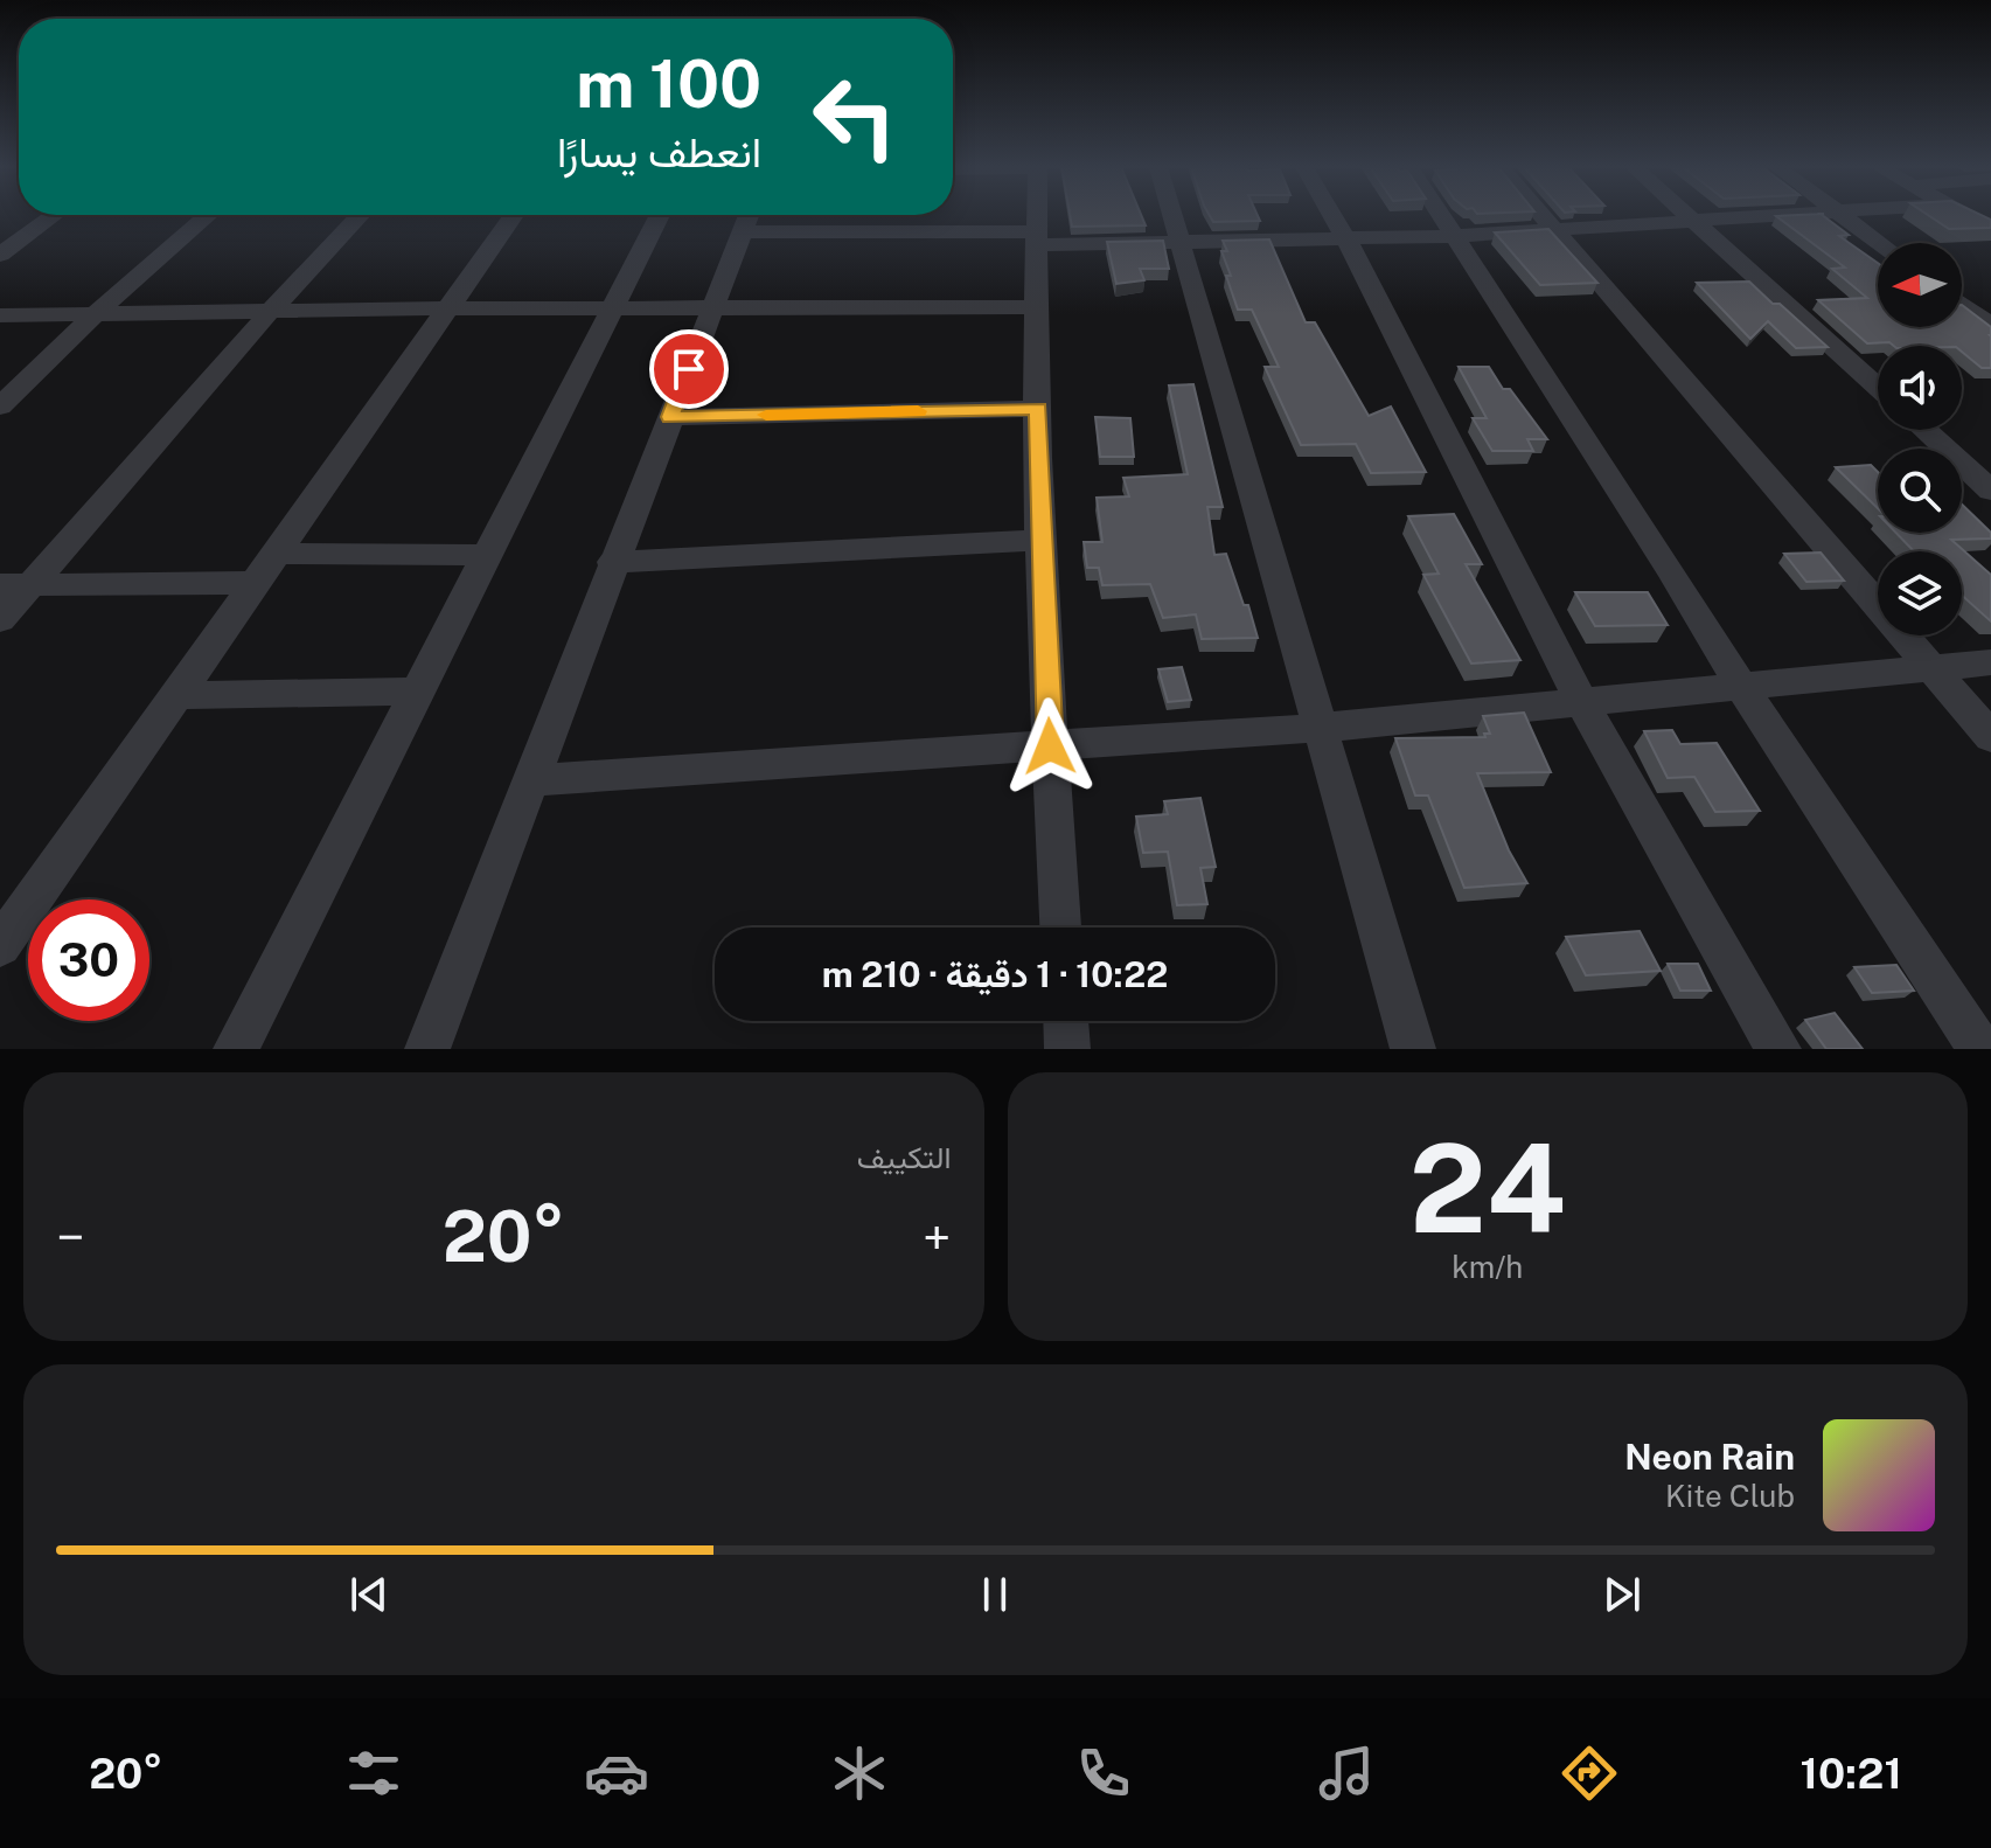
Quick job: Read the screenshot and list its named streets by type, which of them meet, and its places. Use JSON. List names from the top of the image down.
{
  "north": "left",
  "page": {
    "turn": ["100 m", "انعطف يسارًا"],
    "limit": "30",
    "trip": "10:22 · 1 دقيقة · 210 m",
    "tile": [
      ["24", "km/h"],
      "التكييف"
    ],
    "heat": ["−", "20°", "+"],
    "song": ["Neon Rain", "Kite Club"],
    "tabs": ["10:21", "20°"]
  }
}
